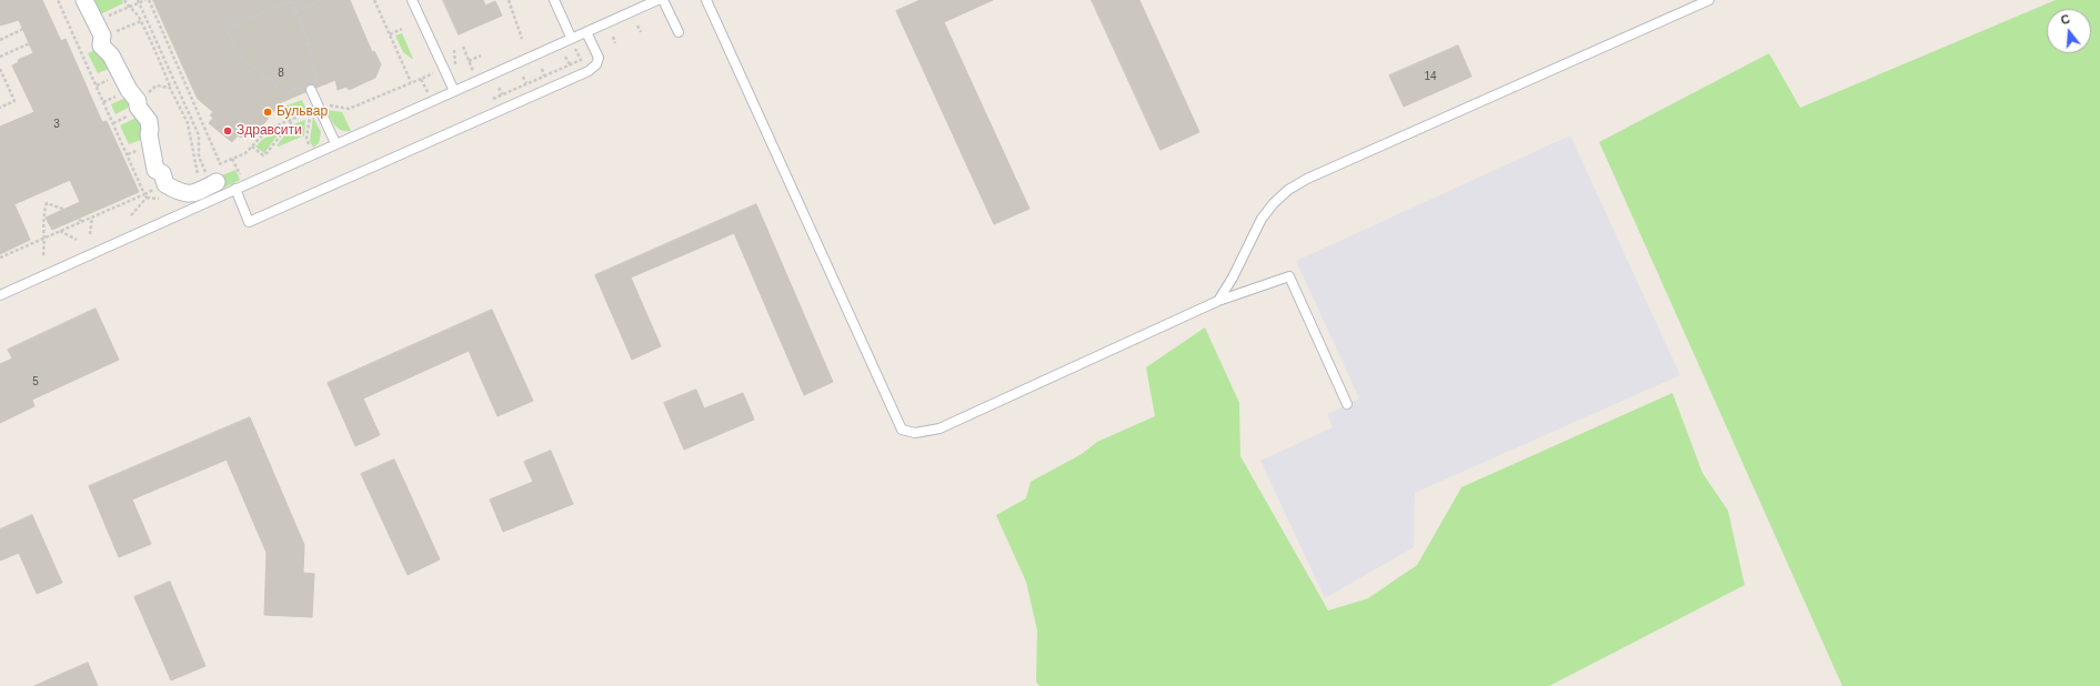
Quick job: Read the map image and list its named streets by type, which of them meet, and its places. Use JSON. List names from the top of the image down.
{
  "places": ["Бульвар", "Здравсити"],
  "house_numbers": [
    "8",
    "14",
    "3",
    "5"
  ],
  "north": "top"
}
